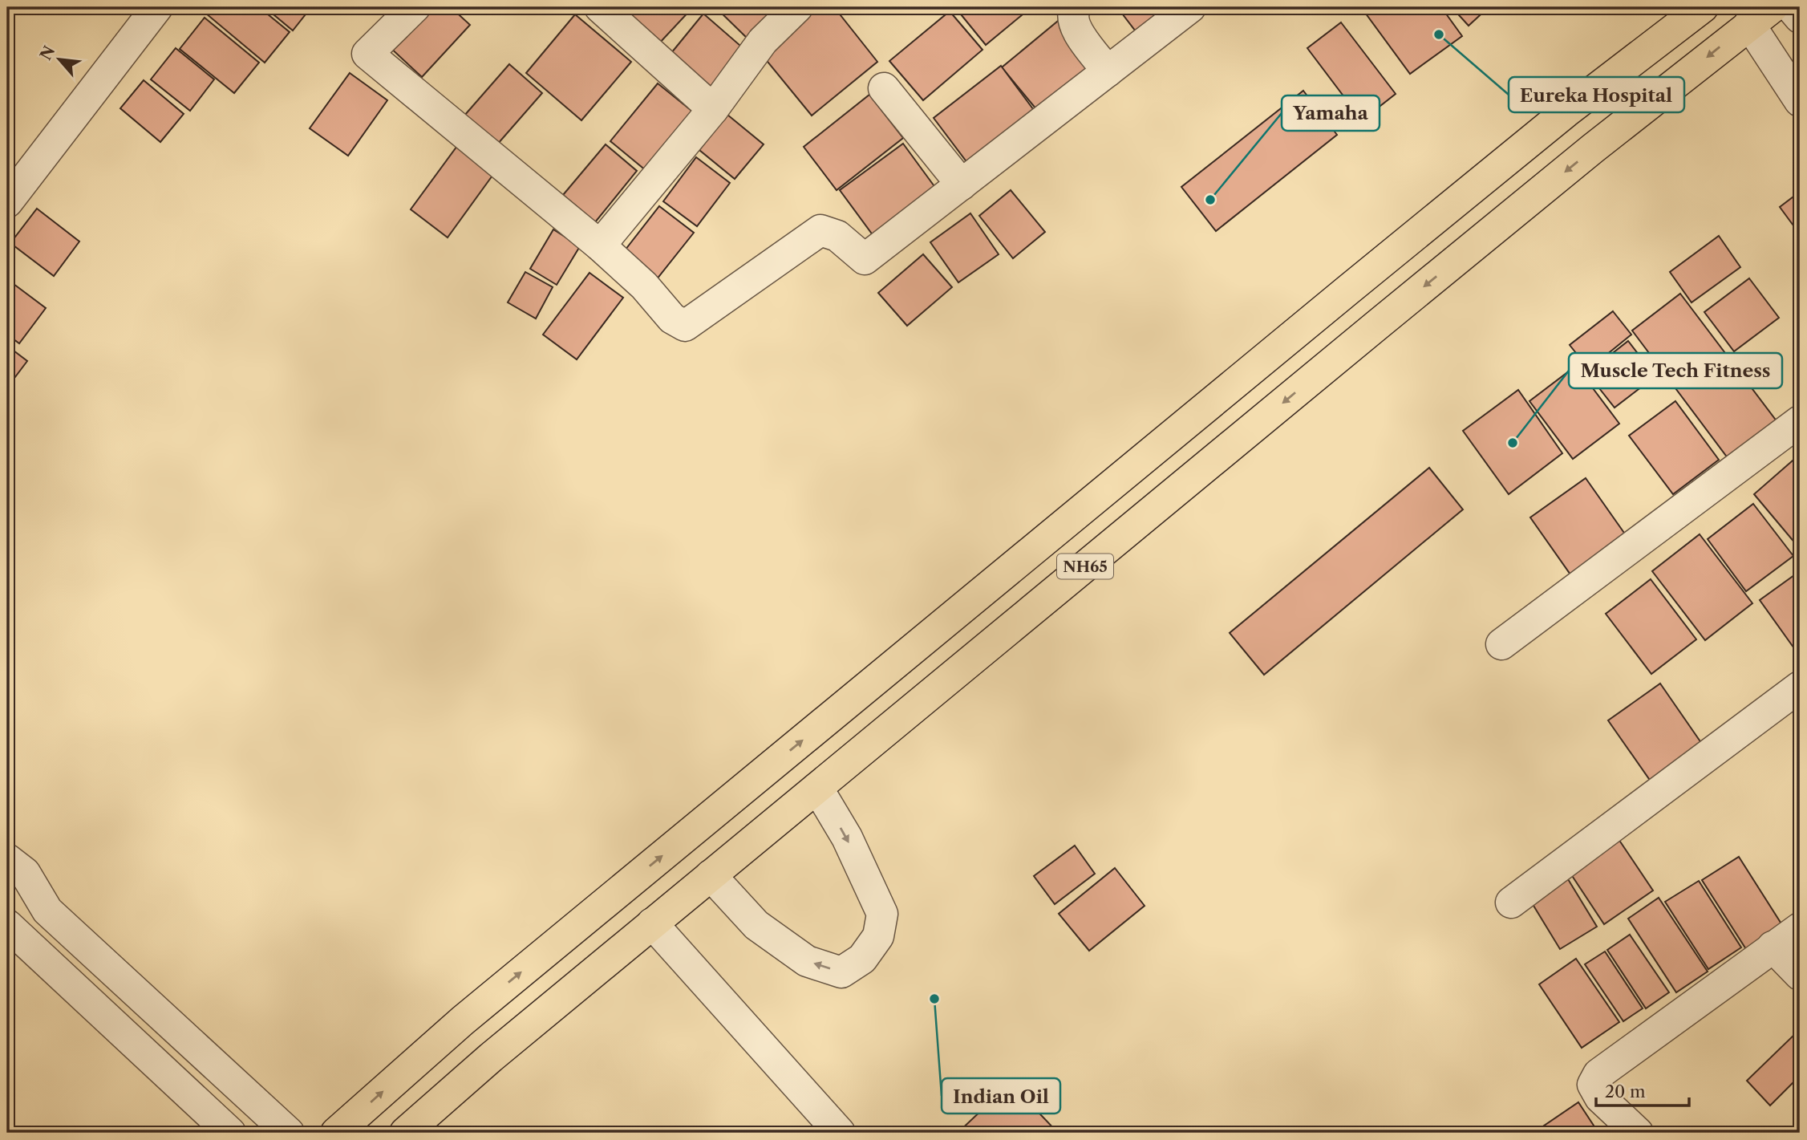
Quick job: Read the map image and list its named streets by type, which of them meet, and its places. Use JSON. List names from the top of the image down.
{
  "streets": {
    "highway": ["NH65"]
  },
  "places": [
    "Eureka Hospital",
    "Yamaha",
    "Muscle Tech Fitness",
    "Indian Oil"
  ],
  "scale_bar": "20 m",
  "north": "top left"
}
